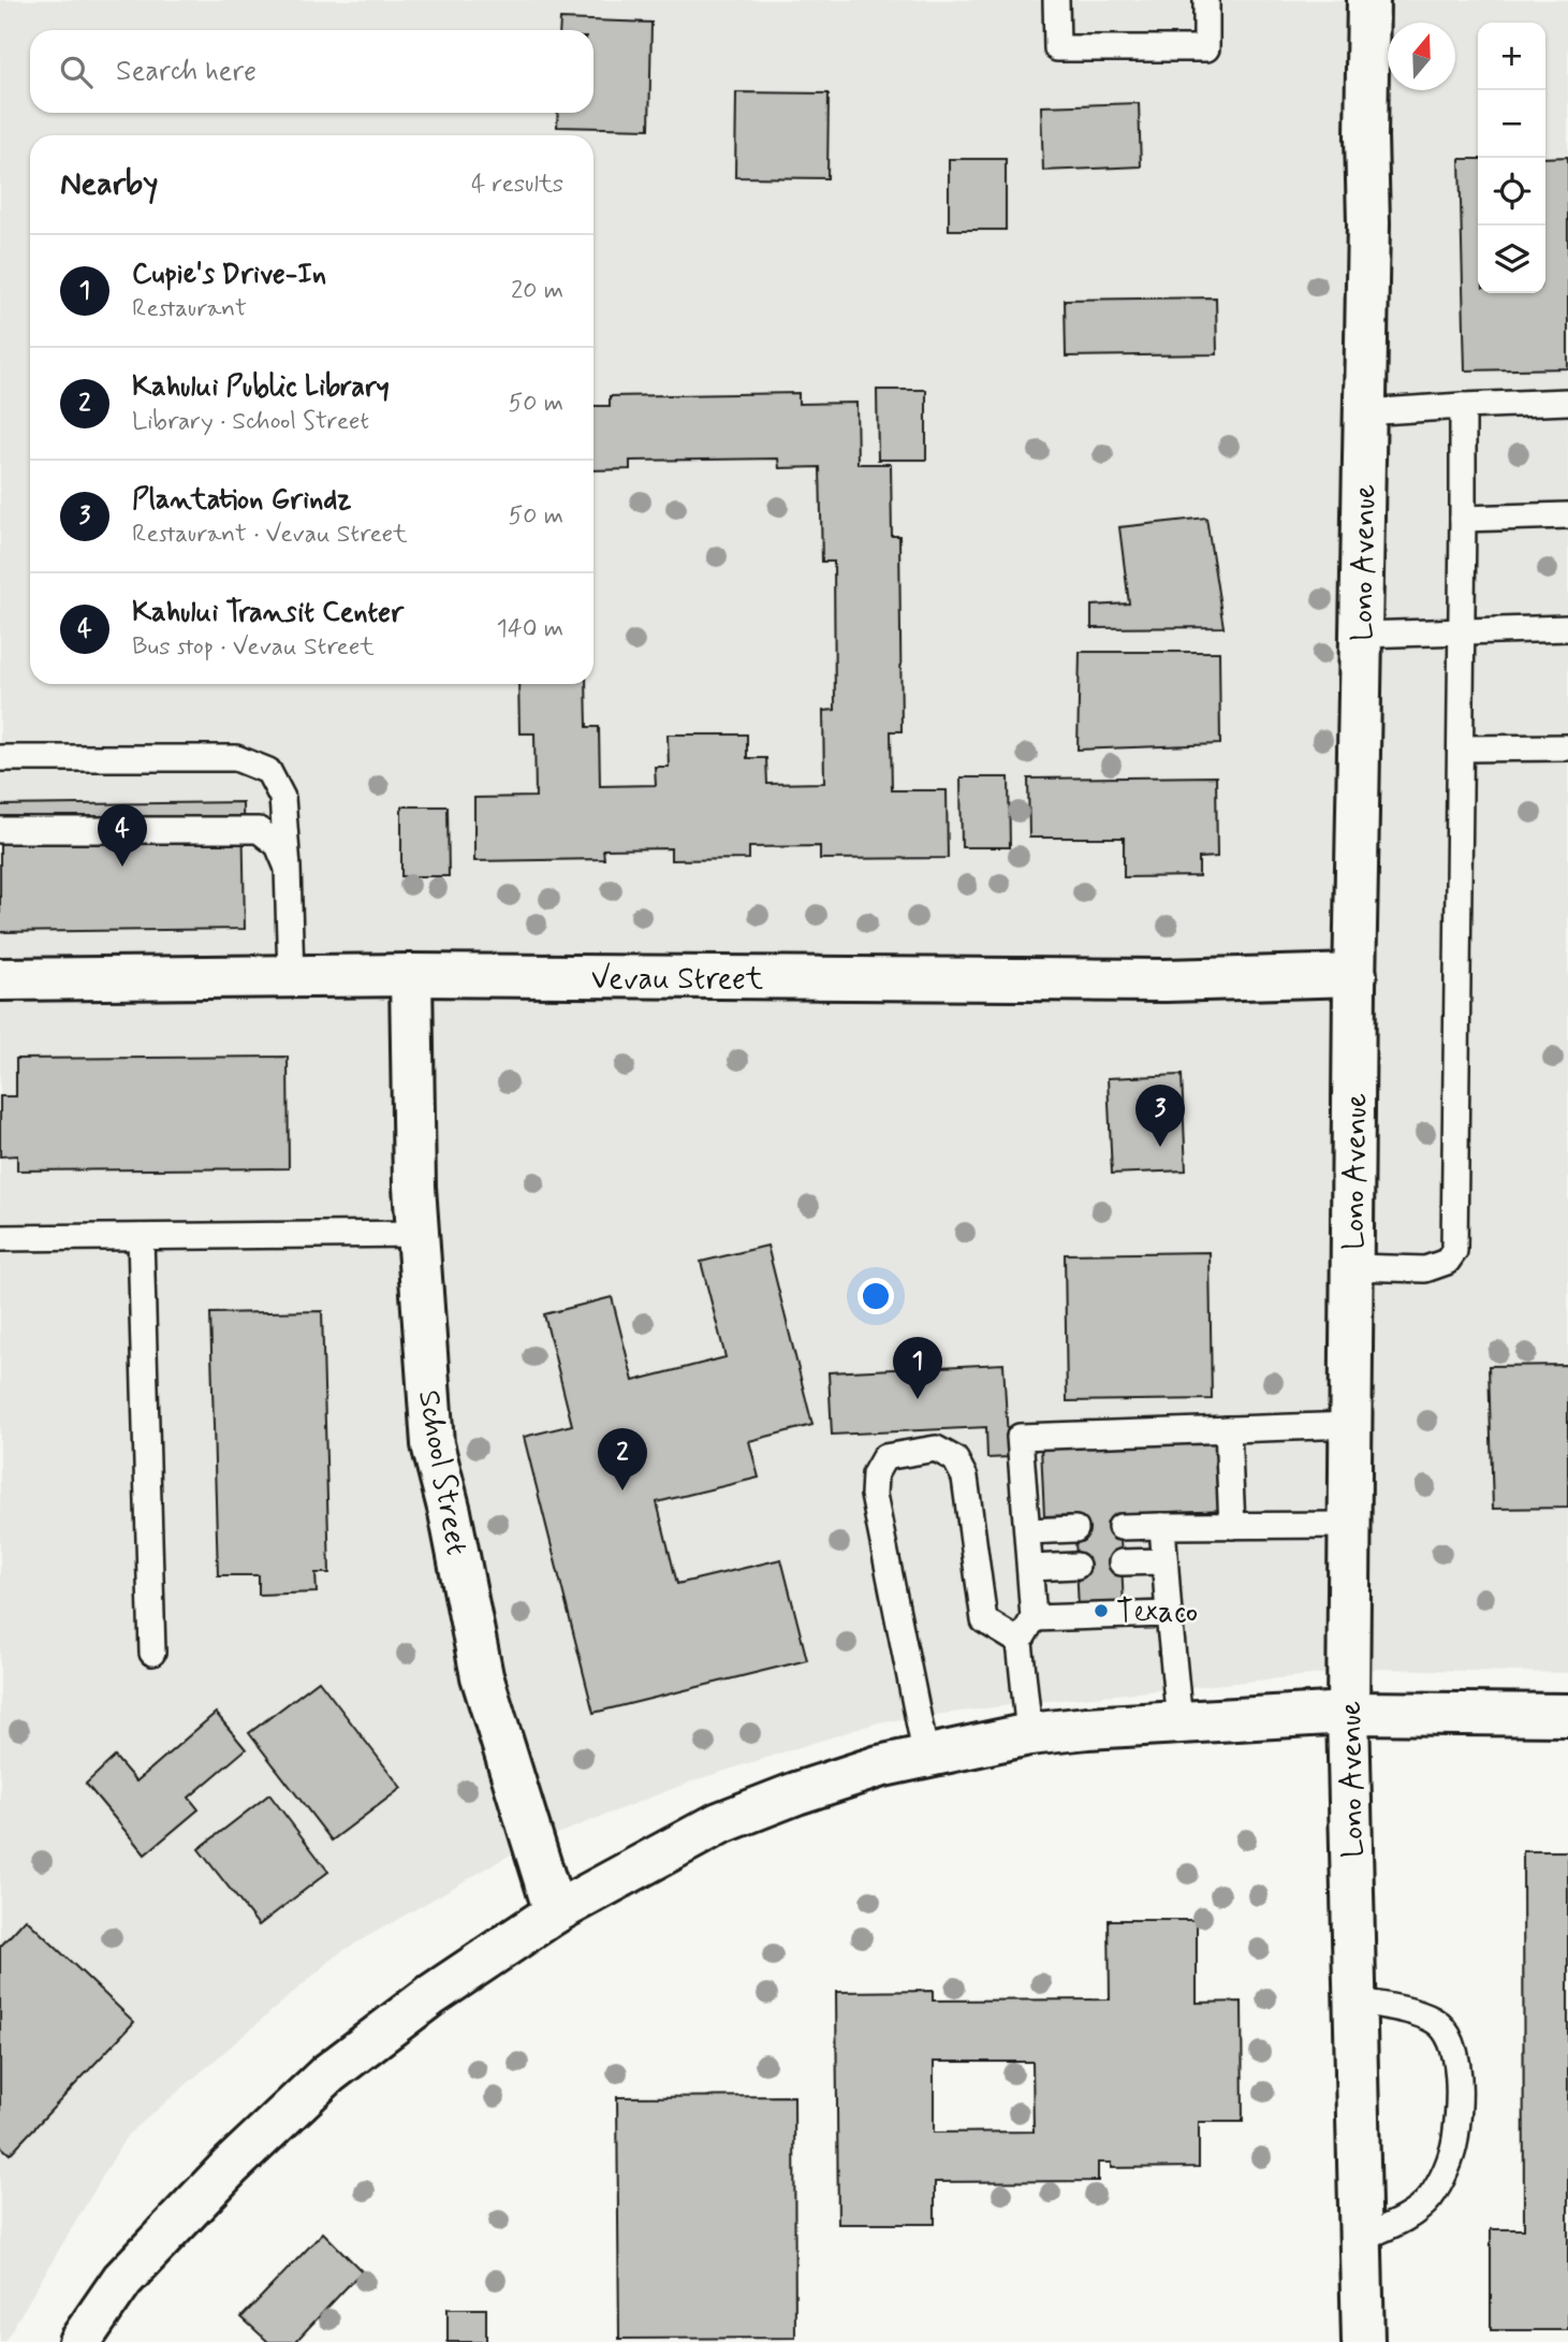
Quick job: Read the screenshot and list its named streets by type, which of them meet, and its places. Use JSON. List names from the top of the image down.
{
  "streets": {
    "street": ["Lono Avenue", "Vevau Street", "School Street"]
  },
  "crossings": [
    ["Lono Avenue", "Vevau Street"],
    ["Vevau Street", "School Street"]
  ],
  "places": ["Texaco"],
  "north": "top",
  "page": {
    "map_buttons": ["+", "−"],
    "search": "Search here",
    "heading": ["Nearby", "4 results"],
    "list": [
      {
        "mark": "1",
        "name": "Cupie's Drive-In",
        "note": "Restaurant",
        "value": "20 m"
      },
      {
        "mark": "2",
        "name": "Kahului Public Library",
        "note": "Library · School Street",
        "value": "50 m"
      },
      {
        "mark": "3",
        "name": "Plantation Grindz",
        "note": "Restaurant · Vevau Street",
        "value": "50 m"
      },
      {
        "mark": "4",
        "name": "Kahului Transit Center",
        "note": "Bus stop · Vevau Street",
        "value": "140 m"
      }
    ],
    "pins": [
      "4",
      "3",
      "1",
      "2"
    ]
  }
}
